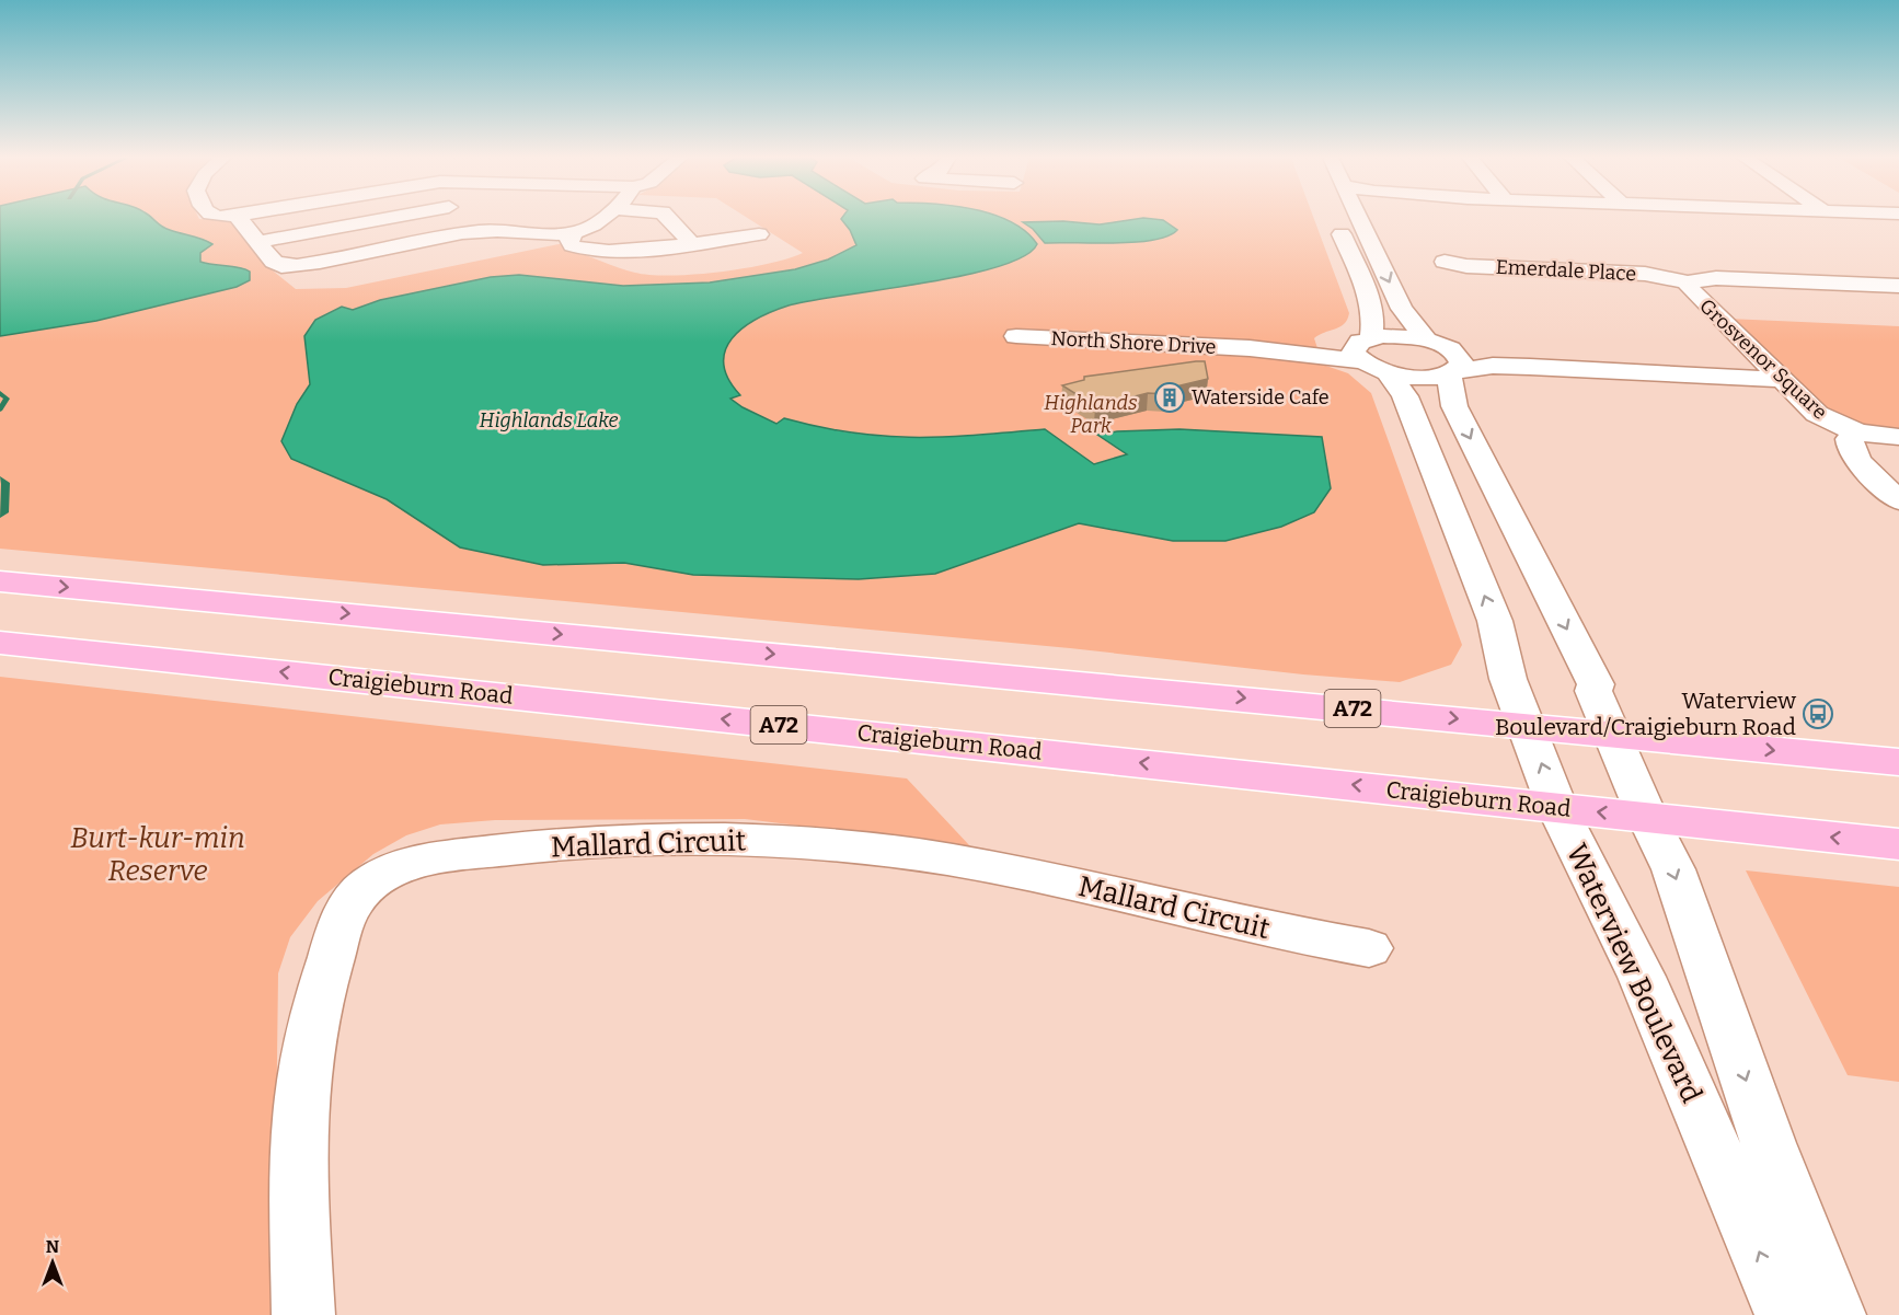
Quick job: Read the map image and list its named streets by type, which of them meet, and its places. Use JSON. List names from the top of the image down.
{
  "streets": {
    "main road": ["Craigieburn Road", "A72"],
    "street": [
      "Emerdale Place",
      "North Shore Drive",
      "Grosvenor Square",
      "Mallard Circuit",
      "Waterview Boulevard"
    ]
  },
  "crossings": [
    ["Emerdale Place", "Grosvenor Square"],
    ["Craigieburn Road", "Waterview Boulevard"],
    ["A72", "Waterview Boulevard"]
  ],
  "water": ["Highlands Lake"],
  "parks": ["Highlands Park", "Burt-kur-min Reserve"],
  "places": {
    "building": ["Waterside Cafe"],
    "bus stop": ["Waterview Boulevard/Craigieburn Road"]
  },
  "north": "top"
}
